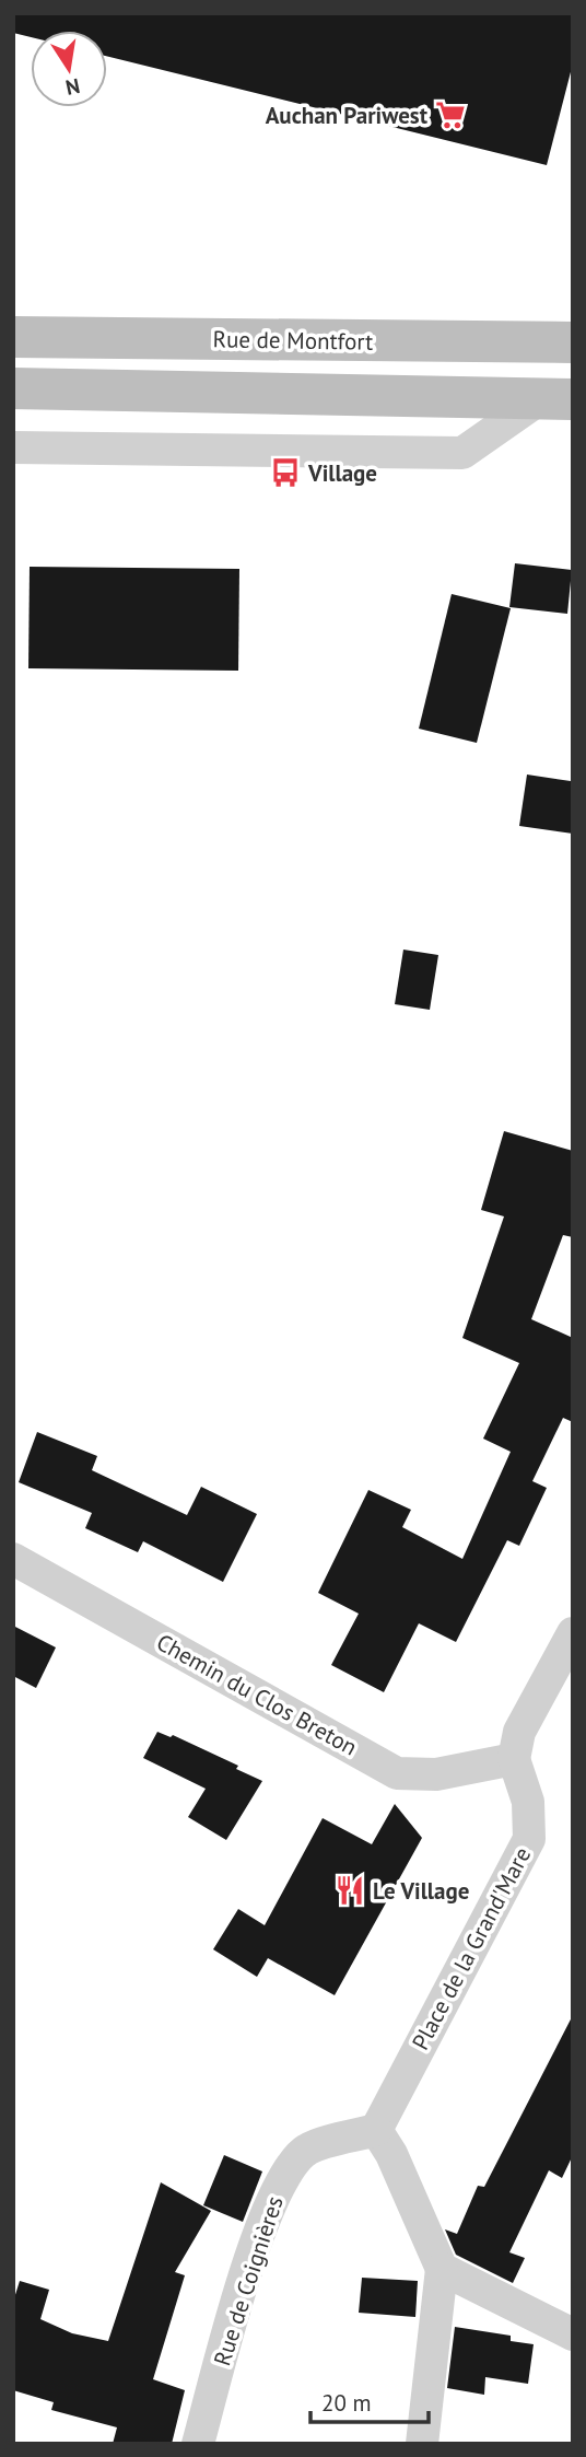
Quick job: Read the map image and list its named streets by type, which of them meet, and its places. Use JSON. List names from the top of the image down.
{
  "streets": {
    "street": [
      "Rue de Montfort",
      "Chemin du Clos Breton",
      "Place de la Grand'Mare",
      "Rue de Coignières"
    ]
  },
  "crossings": [
    ["Chemin du Clos Breton", "Place de la Grand'Mare"],
    ["Place de la Grand'Mare", "Rue de Coignières"]
  ],
  "places": {
    "supermarket": ["Auchan Pariwest"],
    "bus stop": ["Village"],
    "restaurant": ["Le Village"]
  },
  "scale_bar": "20 m",
  "north": "bottom"
}
